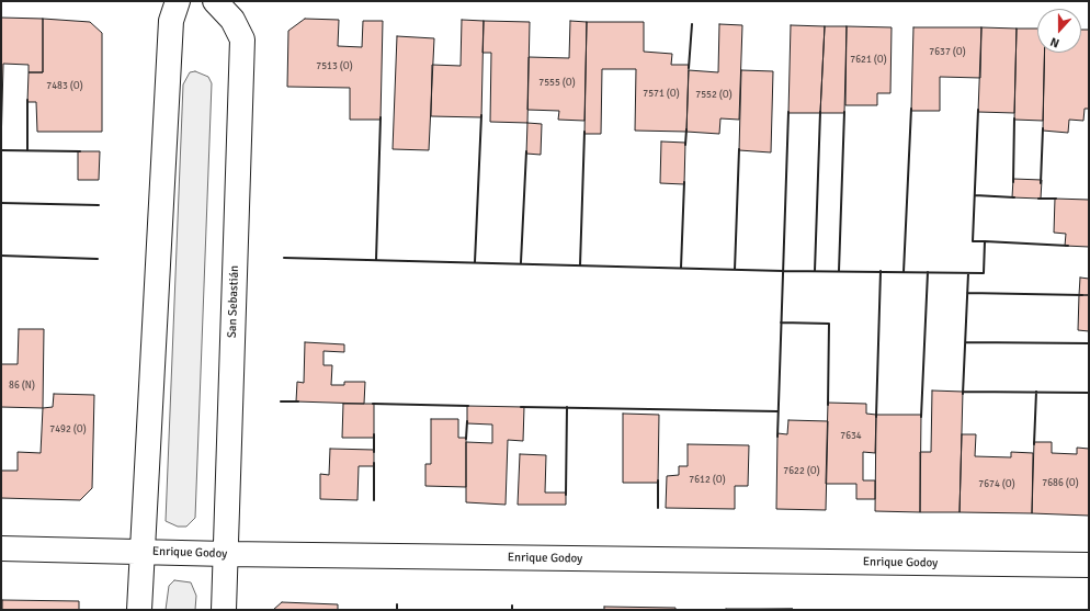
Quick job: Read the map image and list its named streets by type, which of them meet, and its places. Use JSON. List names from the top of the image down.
{
  "streets": {
    "street": ["San Sebastián", "Enrique Godoy"]
  },
  "crossings": [
    ["San Sebastián", "Enrique Godoy"]
  ],
  "house_numbers": [
    "7637 (O)",
    "7621 (O)",
    "7513 (O)",
    "7555 (O)",
    "7483 (O)",
    "7571 (O)",
    "7552 (O)",
    "86 (N)",
    "7492 (O)",
    "7634",
    "7622 (O)",
    "7612 (O)",
    "7686 (O)",
    "7674 (O)"
  ],
  "north": "bottom"
}
